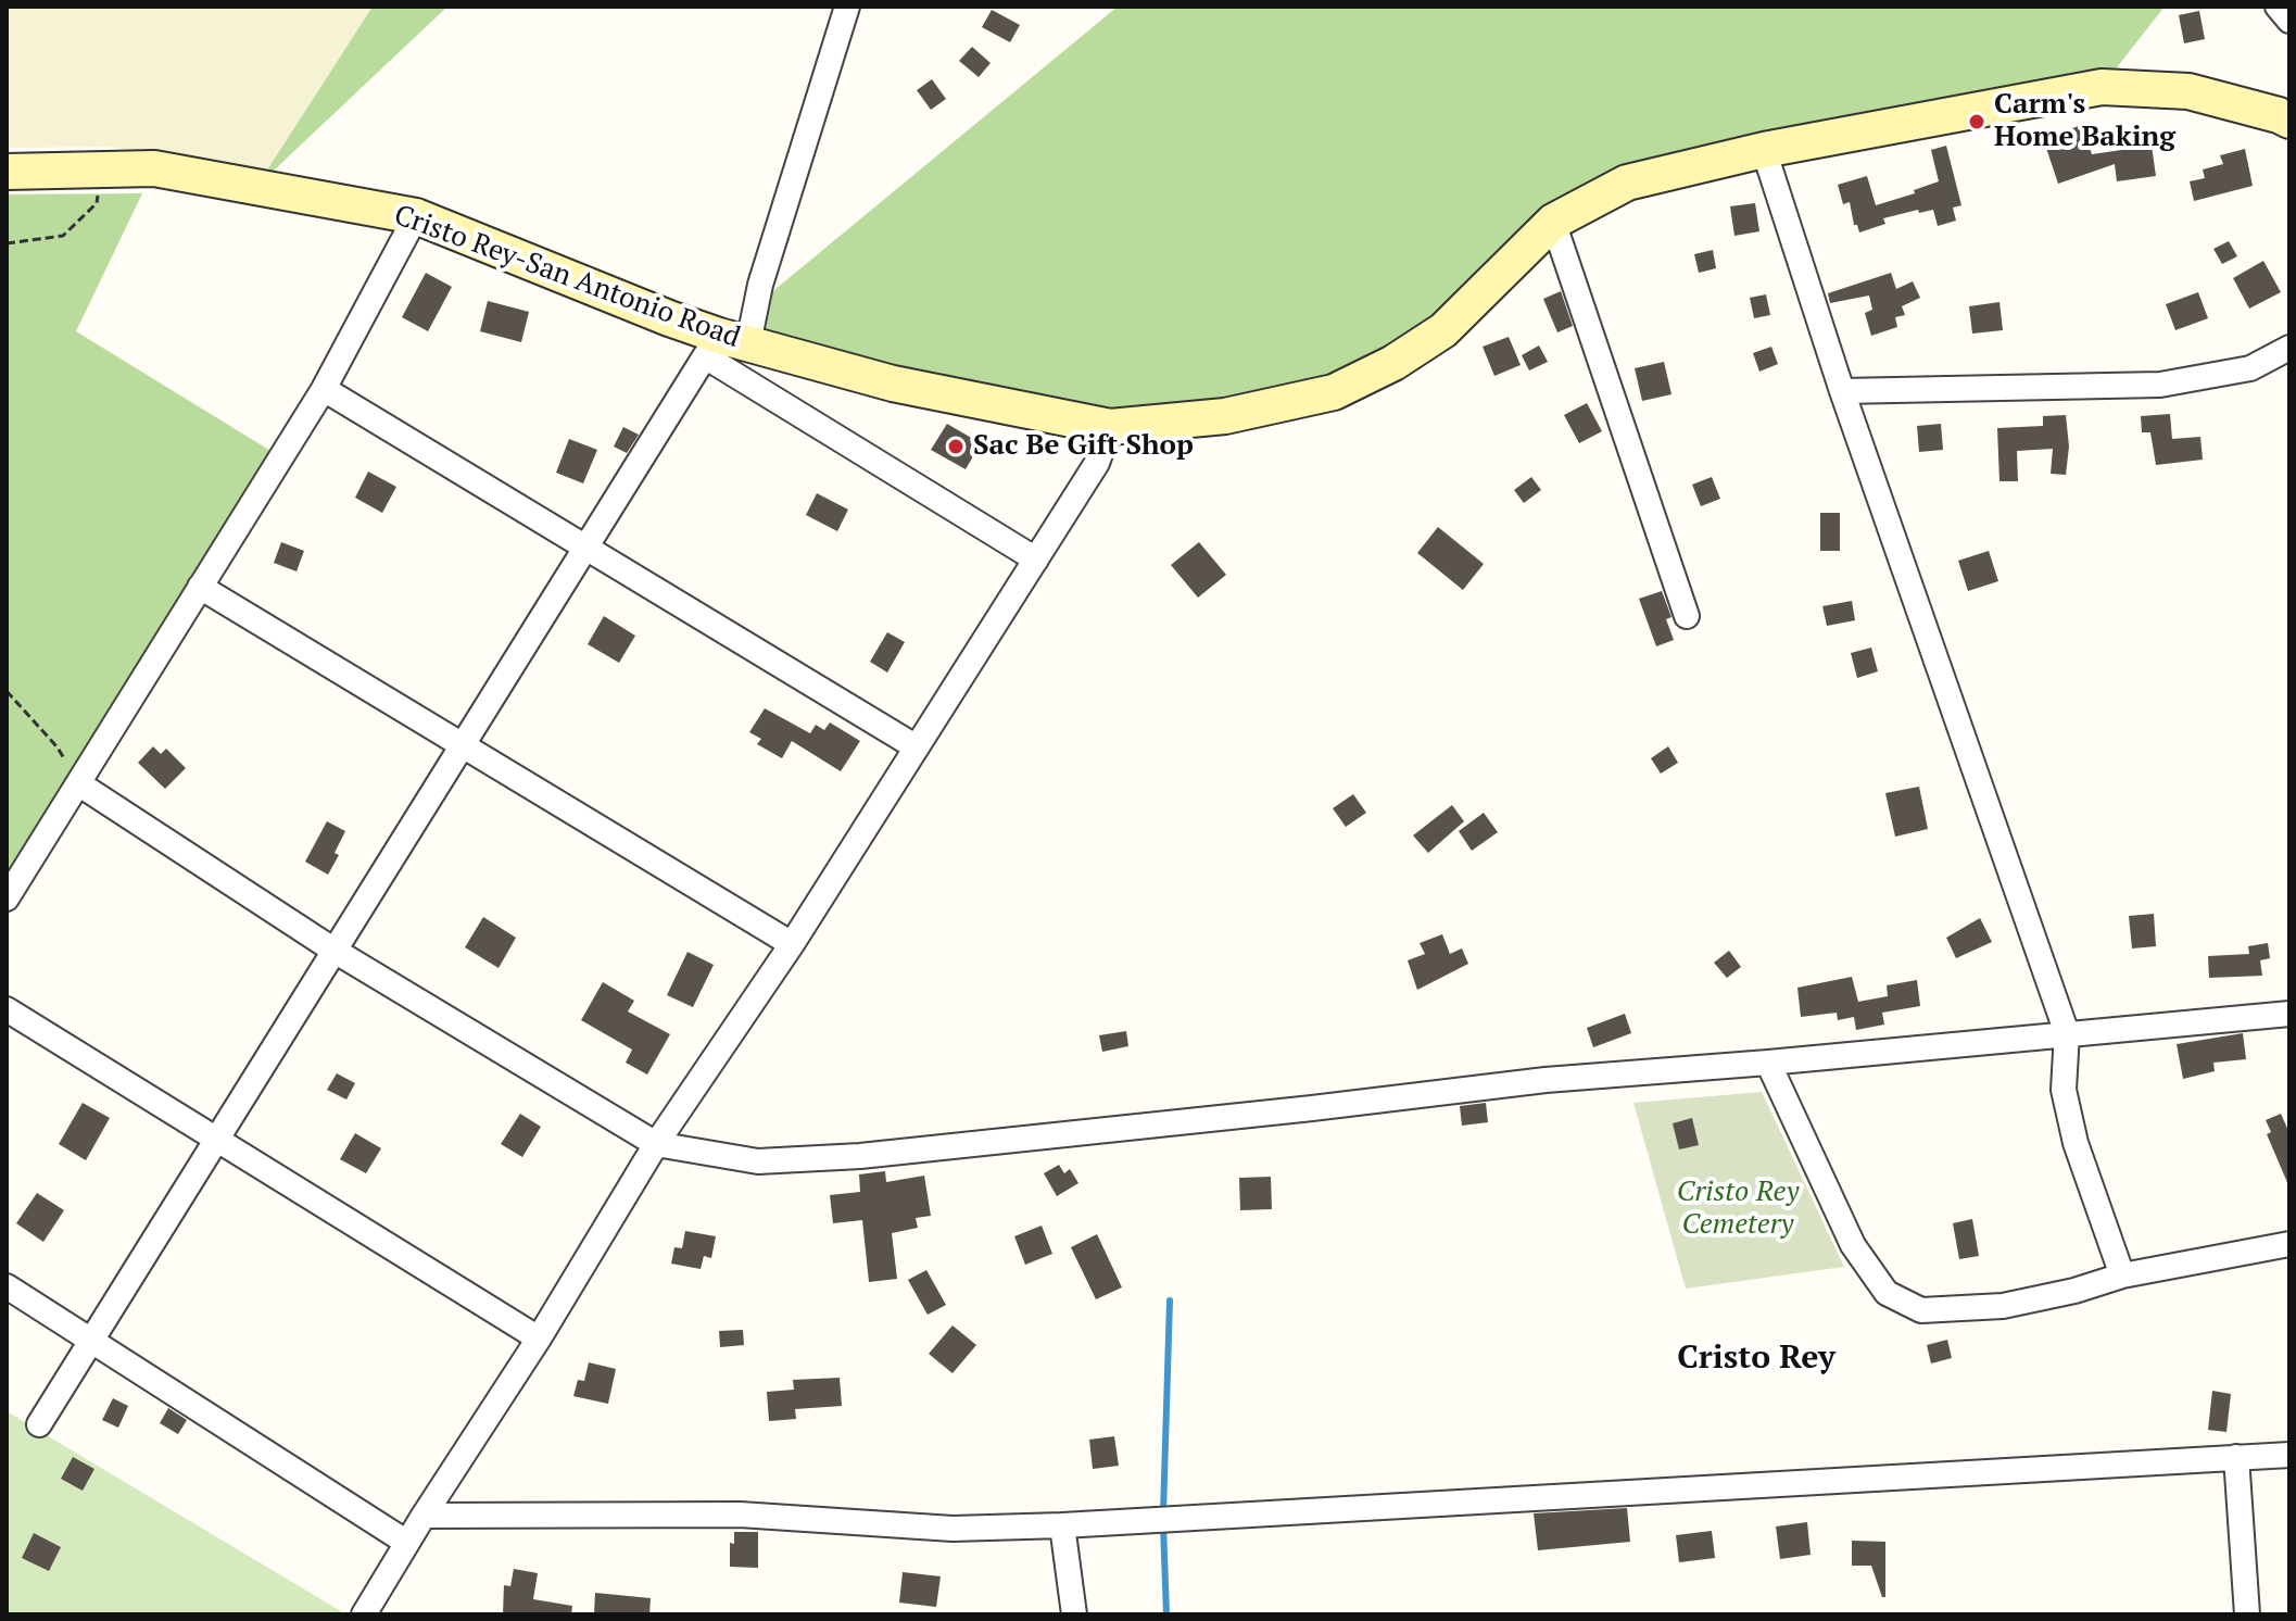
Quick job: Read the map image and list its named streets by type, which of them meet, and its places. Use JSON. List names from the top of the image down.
{
  "streets": {
    "main road": ["Cristo Rey-San Antonio Road"]
  },
  "districts": ["Cristo Rey"],
  "parks": ["Cristo Rey Cemetery"],
  "places": ["Carm's Home Baking", "Sac Be Gift Shop"]
}
